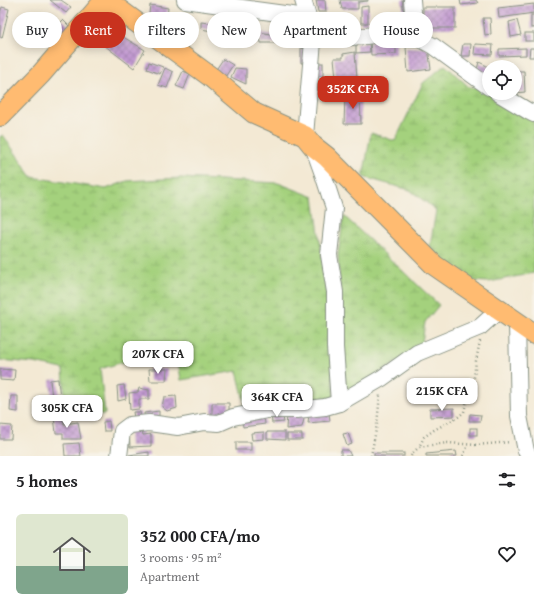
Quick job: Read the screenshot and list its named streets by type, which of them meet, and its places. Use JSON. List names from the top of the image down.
{
  "page": {
    "chip": [
      "Buy",
      "Rent",
      "Filters",
      "New",
      "Apartment",
      "House"
    ],
    "price": [
      "352K CFA",
      "207K CFA",
      "215K CFA",
      "364K CFA",
      "305K CFA"
    ],
    "heading": "5 homes",
    "list": [
      {
        "name": "352 000 CFA/mo",
        "note": "3 rooms · 95 m² · Apartment"
      }
    ]
  }
}
